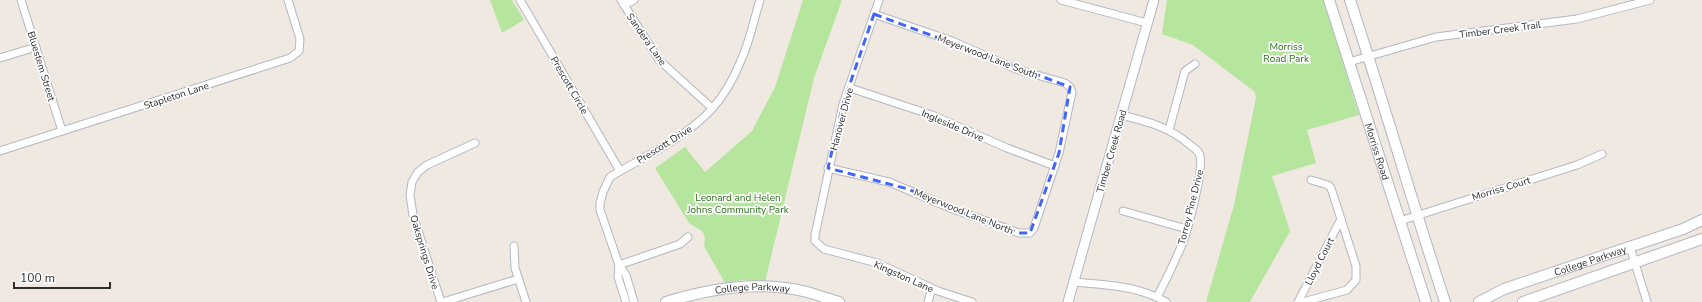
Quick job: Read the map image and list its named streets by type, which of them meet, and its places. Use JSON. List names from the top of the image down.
{
  "streets": {
    "main road": ["Morriss Road", "College Parkway"],
    "street": [
      "Timber Creek Trail",
      "Sandera Lane",
      "Meyerwood Lane South",
      "Bluestem Street",
      "Prescott Circle",
      "Stapleton Lane",
      "Hanover Drive",
      "Ingleside Drive",
      "Prescott Drive",
      "Timber Creek Road",
      "Morriss Court",
      "Torrey Pine Drive",
      "Meyerwood Lane North",
      "Oaksprings Drive",
      "Lloyd Court",
      "Kingston Lane"
    ]
  },
  "crossings": [
    ["Timber Creek Trail", "Morriss Road"],
    ["Sandera Lane", "Prescott Drive"],
    ["Meyerwood Lane South", "Hanover Drive"],
    ["Meyerwood Lane South", "Ingleside Drive"],
    ["Meyerwood Lane South", "Meyerwood Lane North"],
    ["Bluestem Street", "Stapleton Lane"],
    ["Prescott Circle", "Prescott Drive"],
    ["Hanover Drive", "Ingleside Drive"],
    ["Hanover Drive", "Meyerwood Lane North"],
    ["Hanover Drive", "Kingston Lane"],
    ["Ingleside Drive", "Meyerwood Lane North"],
    ["Timber Creek Road", "Torrey Pine Drive"],
    ["Morriss Road", "Morriss Court"]
  ],
  "parks": ["Morriss Road Park", "Leonard and Helen Johns Community Park"],
  "scale_bar": "100 m"
}
